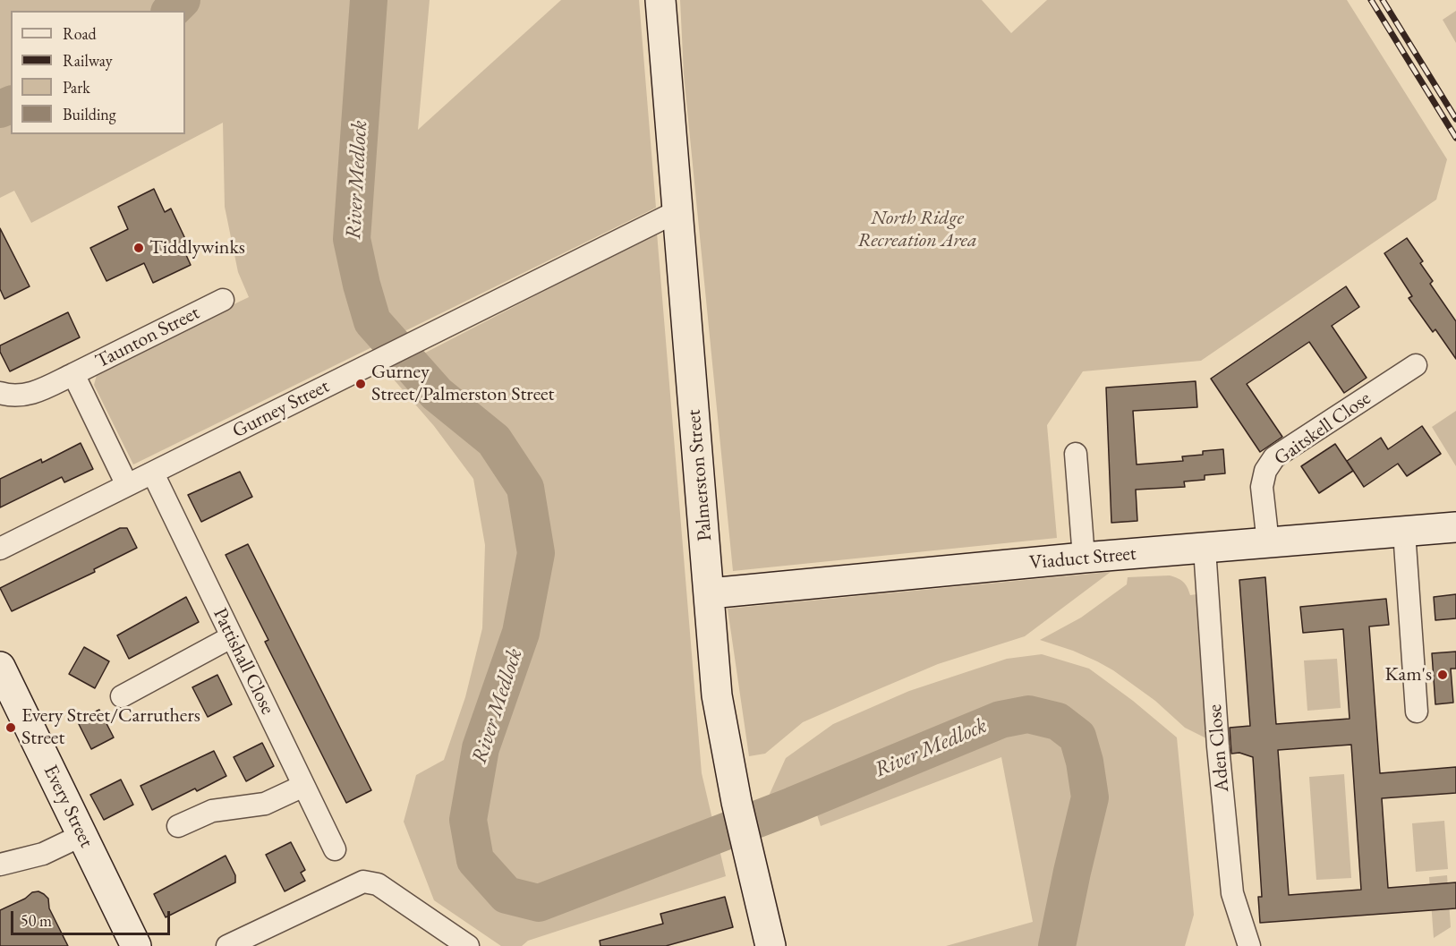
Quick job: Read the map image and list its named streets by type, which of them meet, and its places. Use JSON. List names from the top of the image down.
{
  "streets": {
    "street": [
      "Taunton Street",
      "Gurney Street",
      "Gaitskell Close",
      "Palmerston Street",
      "Viaduct Street",
      "Pattishall Close",
      "Aden Close",
      "Every Street"
    ]
  },
  "crossings": [
    ["Gurney Street", "Palmerston Street"],
    ["Gurney Street", "Pattishall Close"],
    ["Gaitskell Close", "Viaduct Street"],
    ["Palmerston Street", "Viaduct Street"],
    ["Viaduct Street", "Aden Close"]
  ],
  "water": ["River Medlock"],
  "parks": ["North Ridge Recreation Area"],
  "places": [
    "Tiddlywinks",
    "Gurney Street/Palmerston Street",
    "Kam's",
    "Every Street/Carruthers Street"
  ],
  "legend": [
    "Road",
    "Railway",
    "Park",
    "Building"
  ],
  "scale_bar": "50 m"
}
